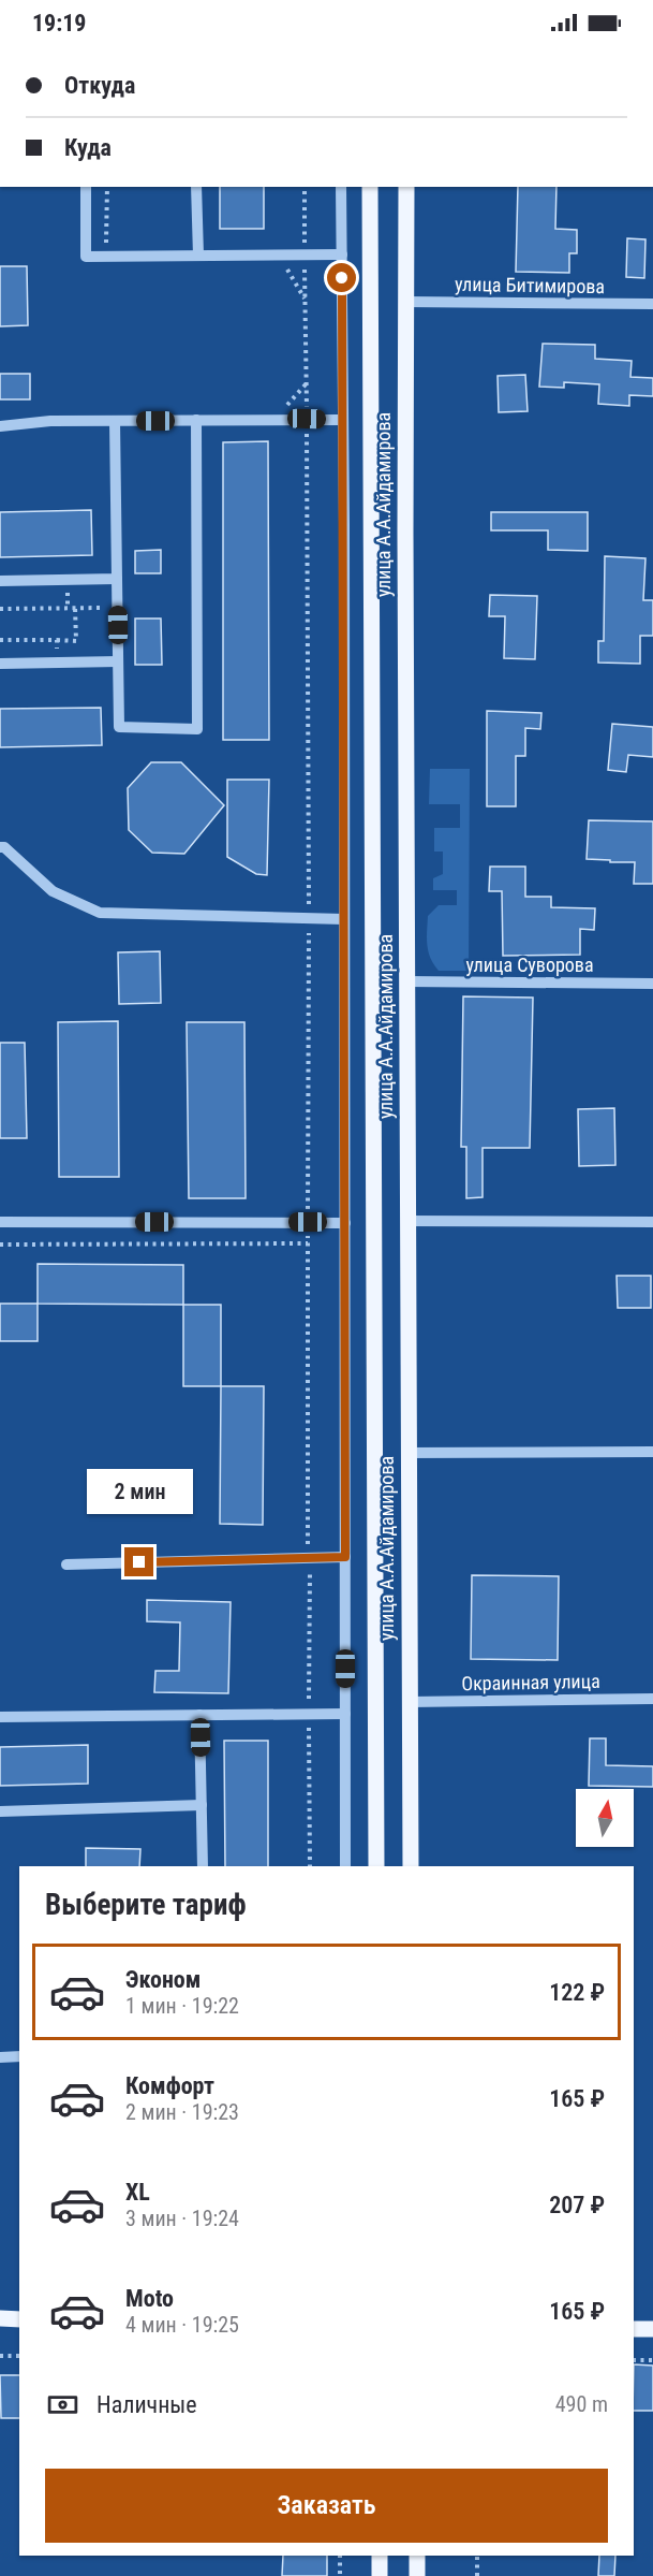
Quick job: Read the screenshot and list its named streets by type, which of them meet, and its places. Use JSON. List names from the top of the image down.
{
  "streets": {
    "main road": ["улица А.А.Айдамирова"],
    "street": ["улица Битимирова", "улица Суворова", "Окраинная улица"]
  },
  "crossings": [
    ["улица Битимирова", "улица А.А.Айдамирова"],
    ["улица А.А.Айдамирова", "улица Суворова"],
    ["улица А.А.Айдамирова", "Окраинная улица"]
  ],
  "north": "top",
  "page": {
    "status": "19:19",
    "banner": ["Откуда", "Куда"],
    "bubble": "2 мин",
    "heading": "Выберите тариф",
    "list": [
      {
        "name": "Эконом",
        "note": "1 мин · 19:22",
        "value": "122 ₽"
      },
      {
        "name": "Комфорт",
        "note": "2 мин · 19:23",
        "value": "165 ₽"
      },
      {
        "name": "XL",
        "note": "3 мин · 19:24",
        "value": "207 ₽"
      },
      {
        "name": "Moto",
        "note": "4 мин · 19:25",
        "value": "165 ₽"
      }
    ],
    "pay": ["Наличные", "490 m"],
    "buttons": "Заказать"
  }
}
